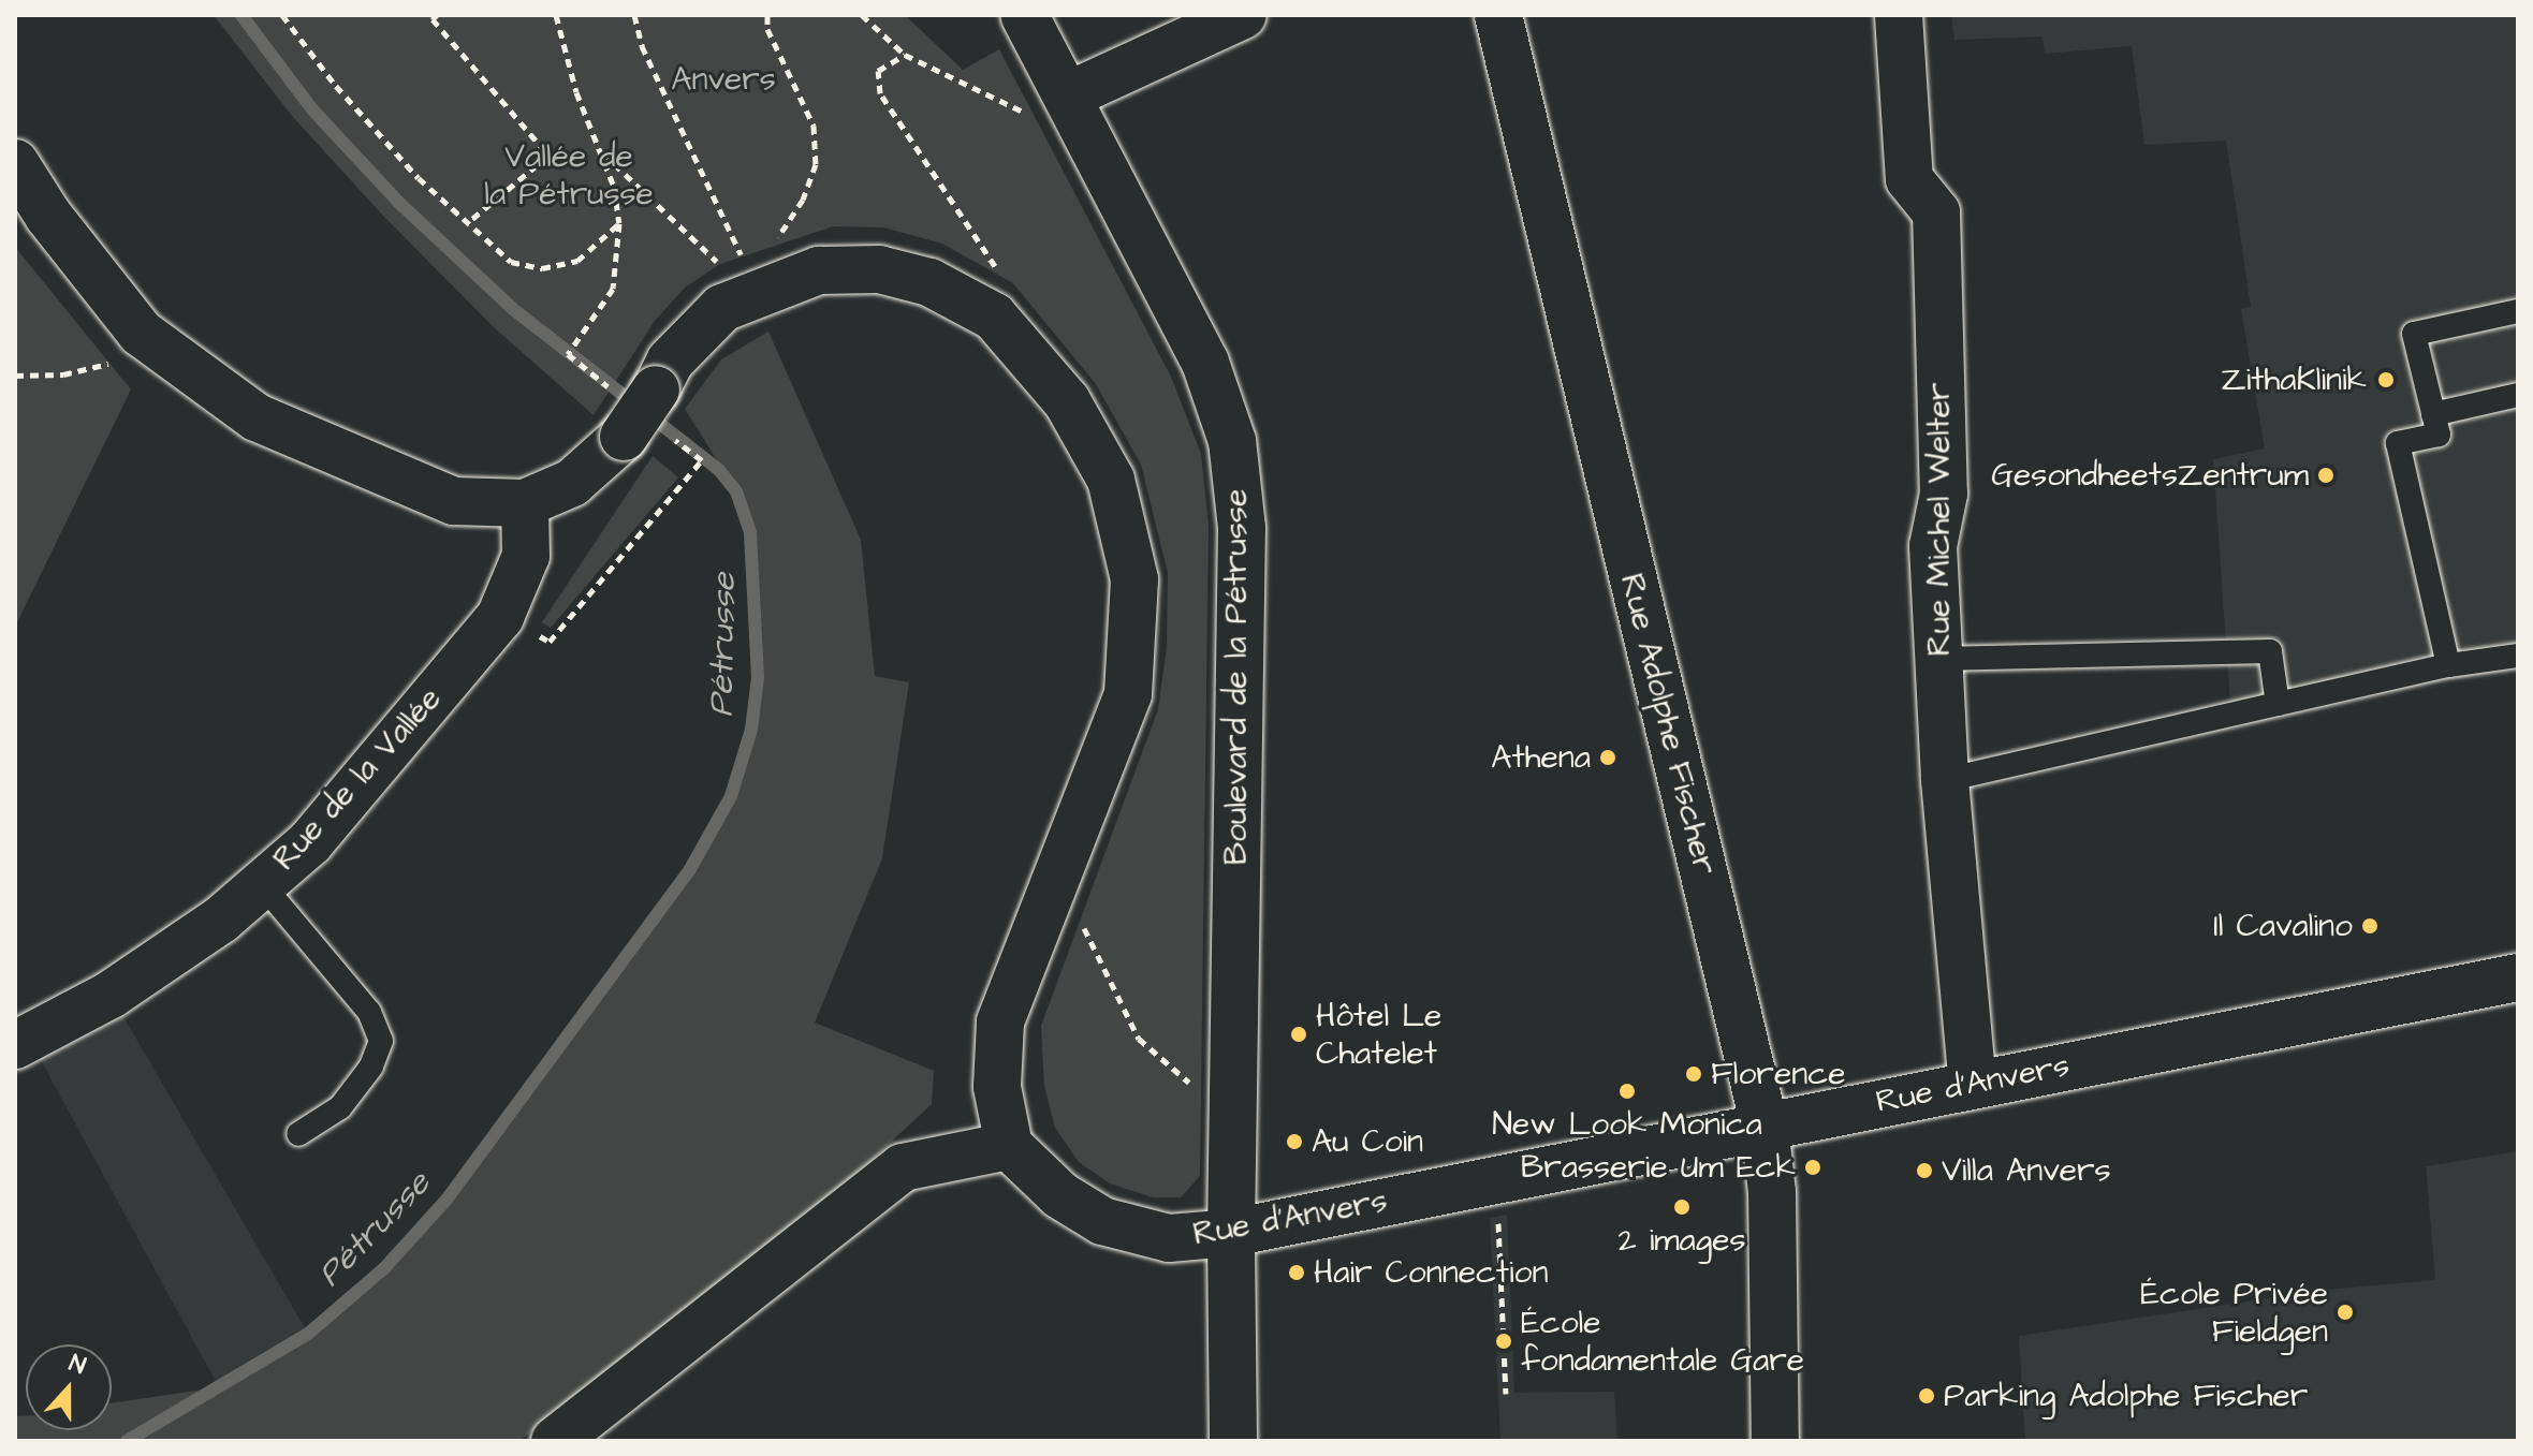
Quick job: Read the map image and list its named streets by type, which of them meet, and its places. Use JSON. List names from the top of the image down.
{
  "streets": {
    "street": [
      "Rue Michel Welter",
      "Boulevard de la Pétrusse",
      "Rue Adolphe Fischer",
      "Rue de la Vallée",
      "Rue d'Anvers"
    ]
  },
  "crossings": [
    ["Rue Michel Welter", "Rue d'Anvers"],
    ["Boulevard de la Pétrusse", "Rue d'Anvers"],
    ["Rue Adolphe Fischer", "Rue d'Anvers"]
  ],
  "water": ["Pétrusse"],
  "parks": ["Anvers", "Vallée de la Pétrusse"],
  "places": [
    "ZithaKlinik",
    "GesondheetsZentrum",
    "Athena",
    "Il Cavalino",
    "Hôtel Le Chatelet",
    "Florence",
    "New Look Monica",
    "Au Coin",
    "Brasserie Um Eck",
    "Villa Anvers",
    "2 images",
    "Hair Connection",
    "École Privée Fieldgen",
    "École fondamentale Gare",
    "Parking Adolphe Fischer"
  ],
  "north": "top"
}
